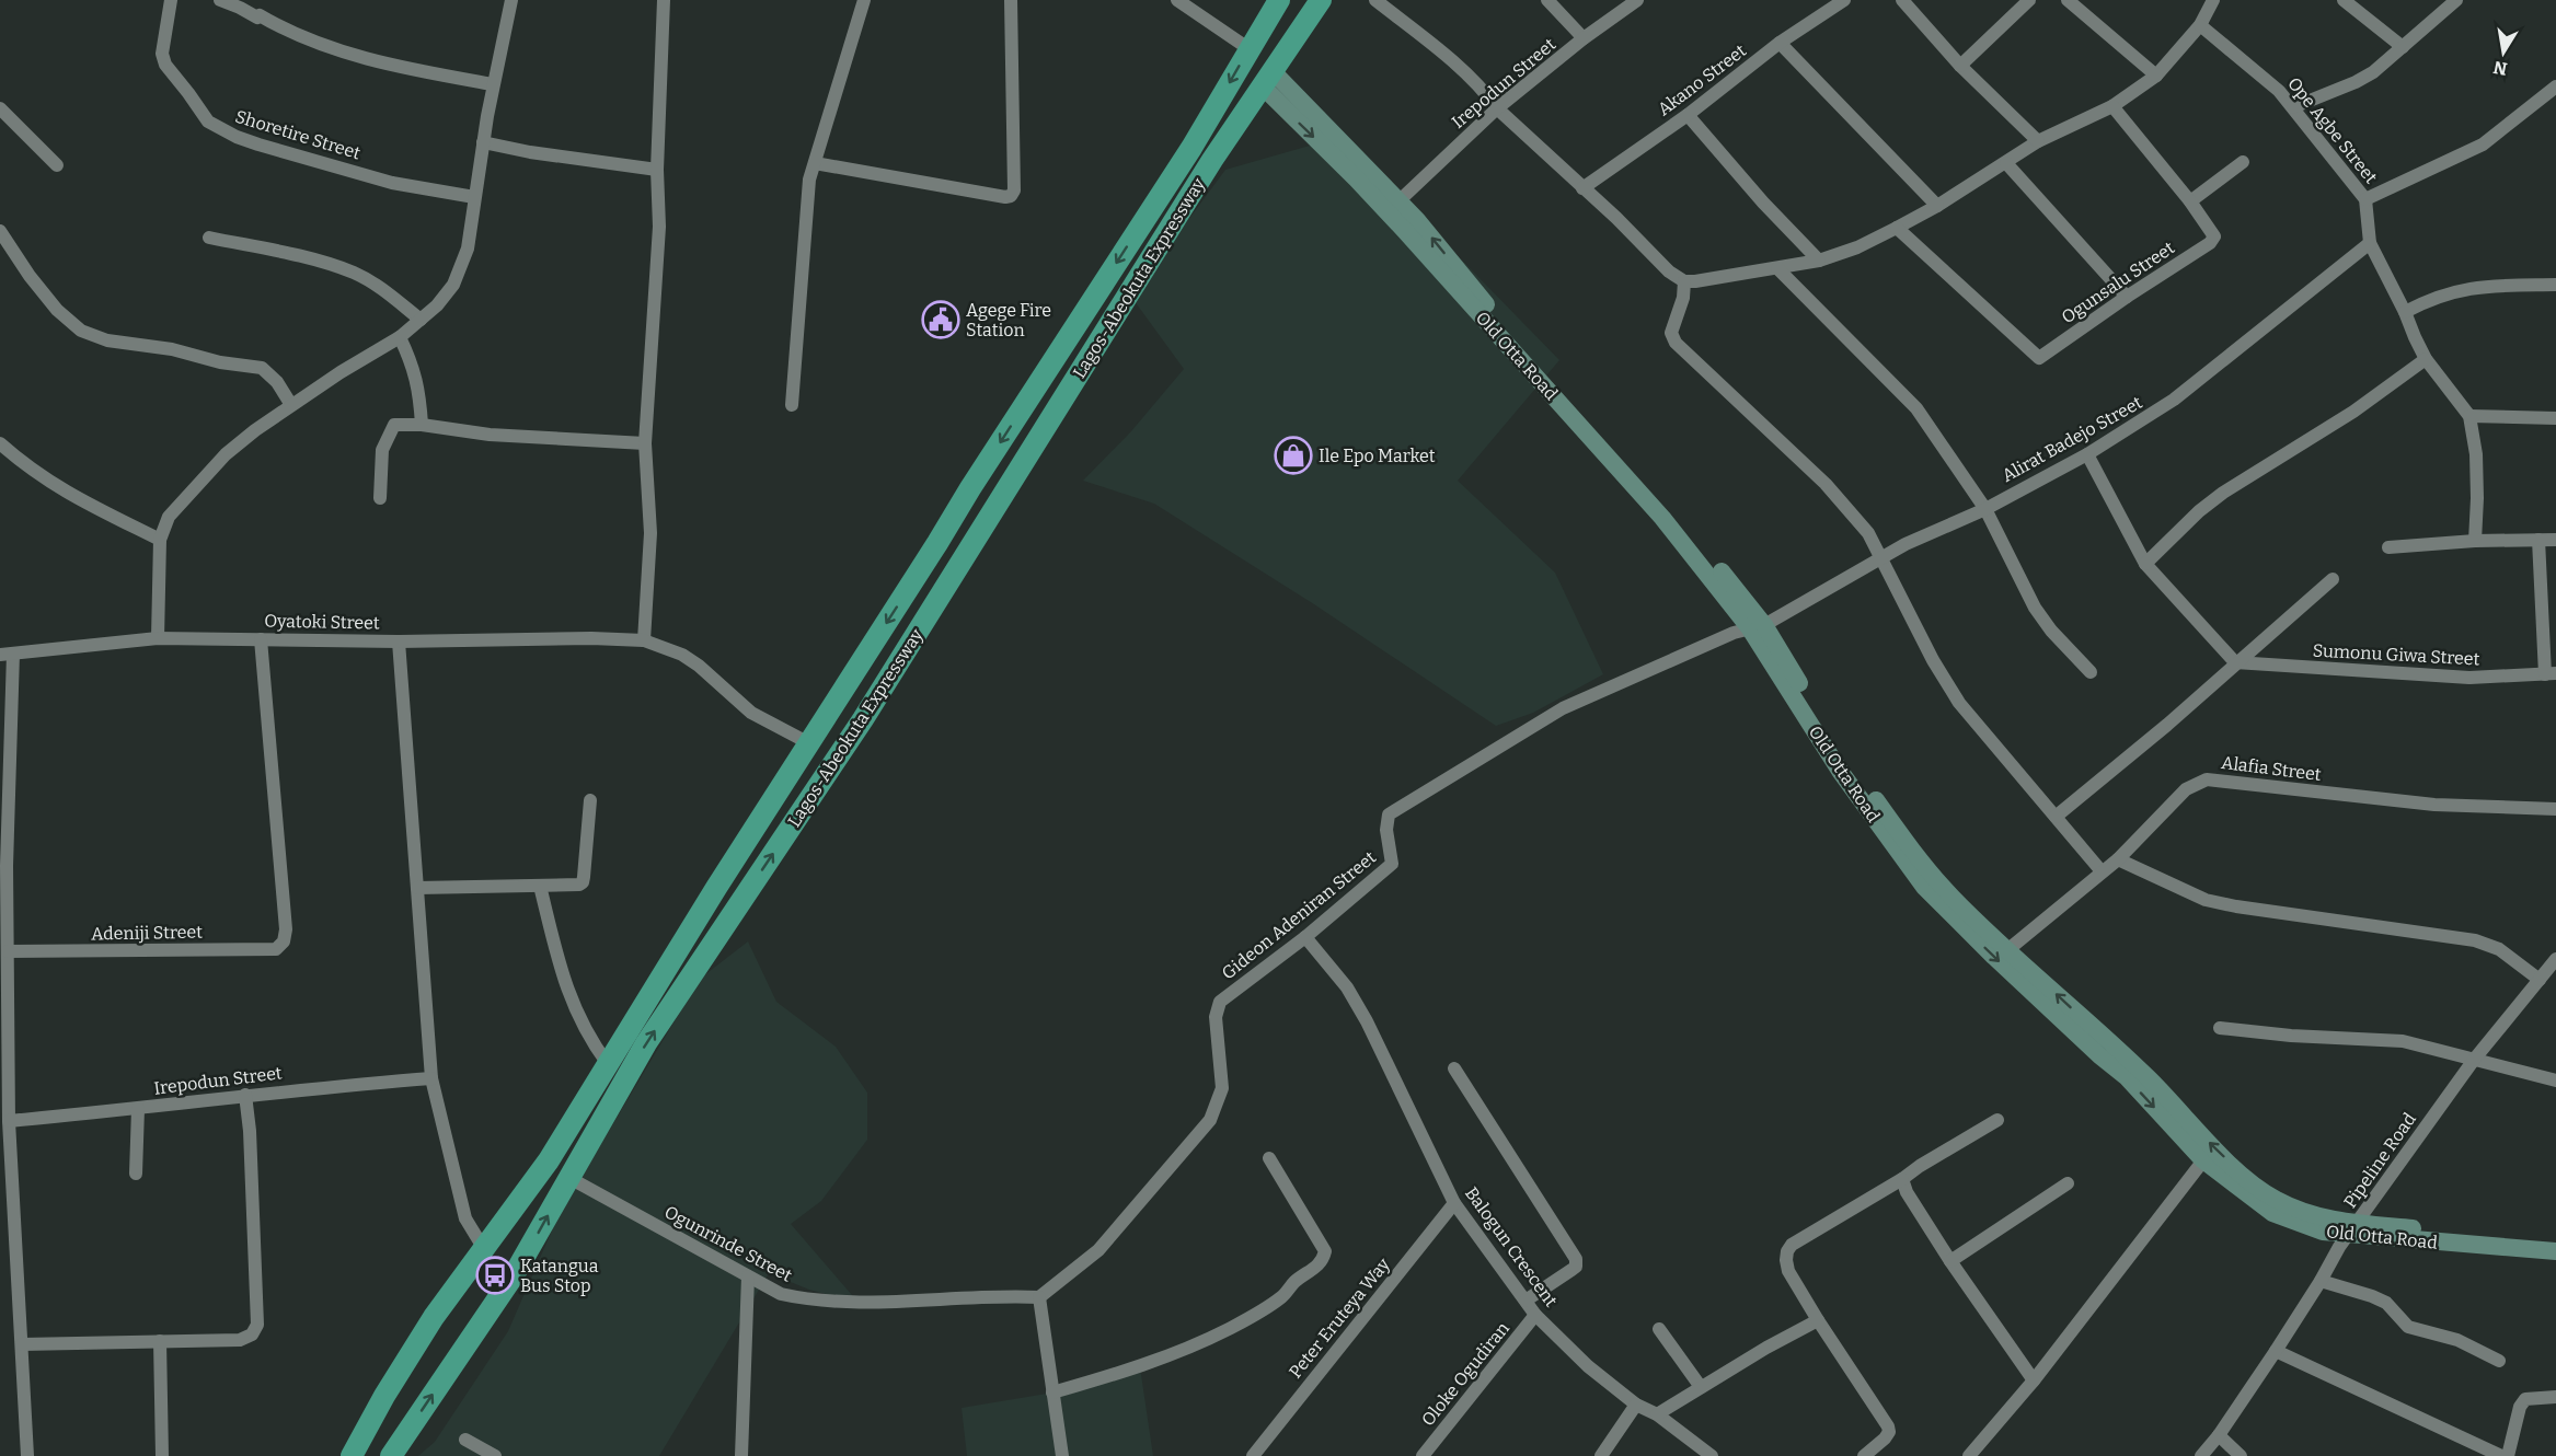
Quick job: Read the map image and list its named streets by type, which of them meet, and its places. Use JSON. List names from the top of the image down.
{
  "streets": {
    "highway": ["Lagos-Abeokuta Expressway"],
    "main road": ["Old Otta Road"],
    "street": [
      "Akano Street",
      "Irepodun Street",
      "Ope Agbe Street",
      "Shoretire Street",
      "Ogunsalu Street",
      "Alirat Badejo Street",
      "Oyatoki Street",
      "Sumonu Giwa Street",
      "Alafia Street",
      "Gideon Adeniran Street",
      "Adeniji Street",
      "Pipeline Road",
      "Ogunrinde Street",
      "Balogun Crescent",
      "Peter Eruteya Way",
      "Oloke Ogudiran"
    ]
  },
  "crossings": [
    ["Ope Agbe Street", "Alirat Badejo Street"],
    ["Lagos-Abeokuta Expressway", "Old Otta Road"],
    ["Lagos-Abeokuta Expressway", "Oyatoki Street"],
    ["Lagos-Abeokuta Expressway", "Ogunrinde Street"],
    ["Old Otta Road", "Alirat Badejo Street"],
    ["Old Otta Road", "Alafia Street"],
    ["Old Otta Road", "Gideon Adeniran Street"],
    ["Old Otta Road", "Pipeline Road"],
    ["Alirat Badejo Street", "Gideon Adeniran Street"],
    ["Oyatoki Street", "Adeniji Street"],
    ["Gideon Adeniran Street", "Ogunrinde Street"],
    ["Gideon Adeniran Street", "Balogun Crescent"],
    ["Balogun Crescent", "Peter Eruteya Way"],
    ["Balogun Crescent", "Oloke Ogudiran"]
  ],
  "places": {
    "public building": ["Agege Fire Station"],
    "shop": ["Ile Epo Market"],
    "bus stop": ["Katangua Bus Stop"]
  },
  "north": "bottom"
}
